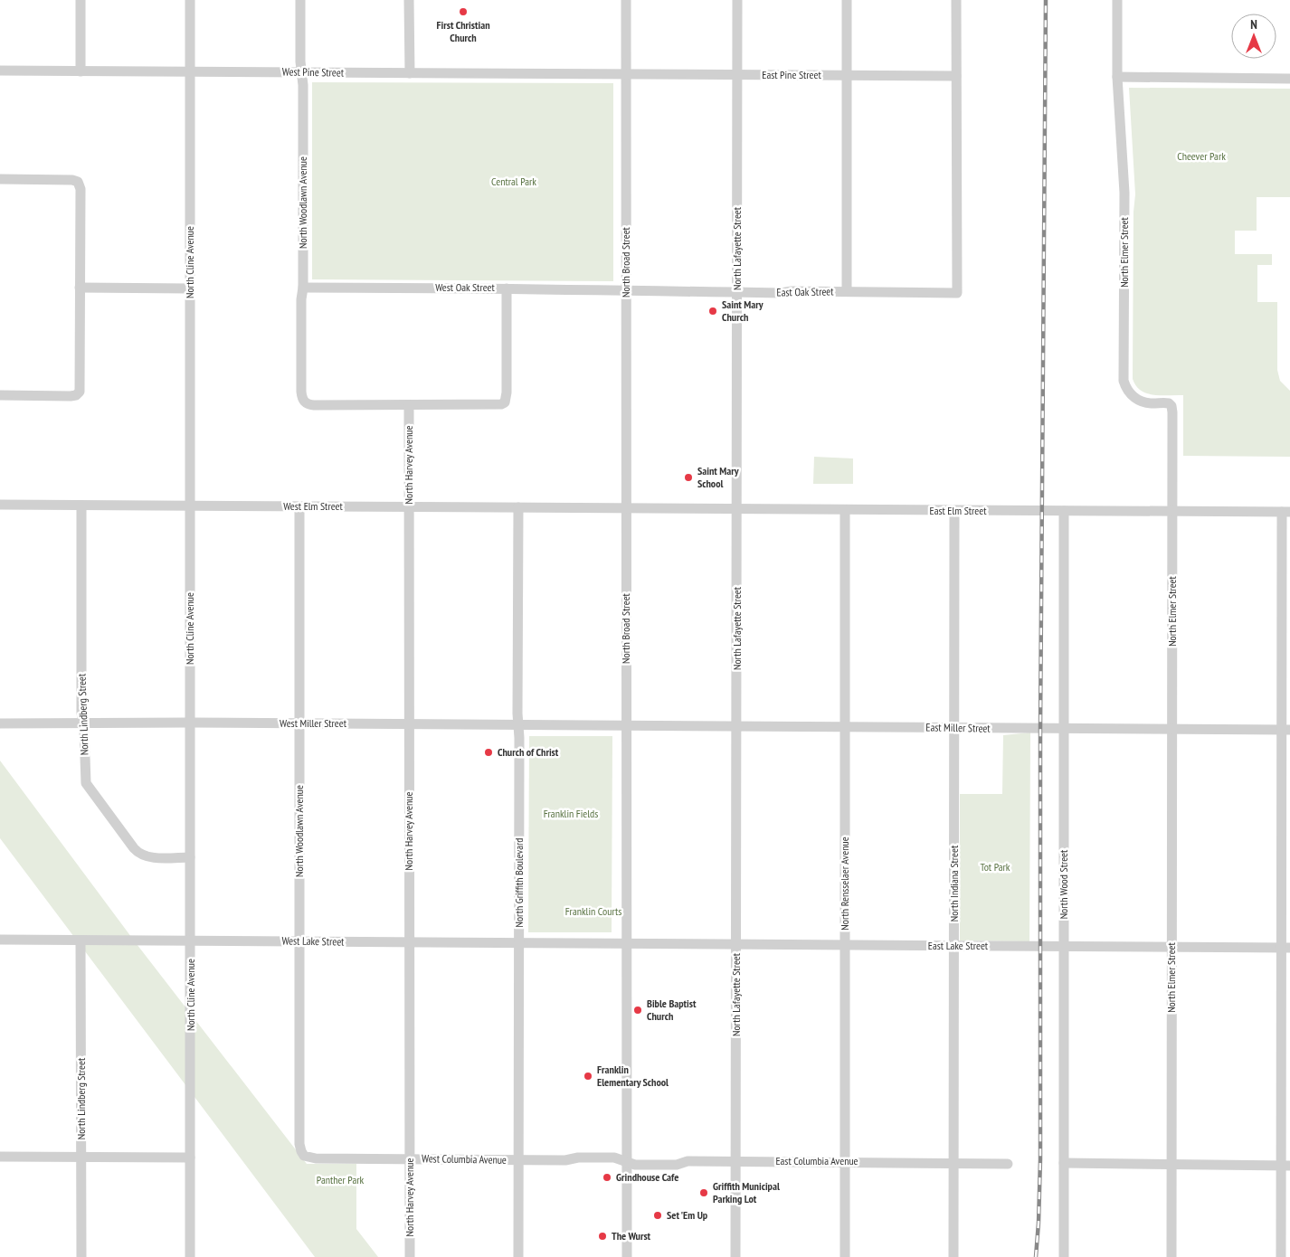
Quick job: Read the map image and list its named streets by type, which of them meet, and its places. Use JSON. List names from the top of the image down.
{
  "streets": {
    "street": [
      "West Pine Street",
      "East Pine Street",
      "North Woodlawn Avenue",
      "North Lafayette Street",
      "North Elmer Street",
      "North Cline Avenue",
      "North Broad Street",
      "West Oak Street",
      "East Oak Street",
      "North Harvey Avenue",
      "West Elm Street",
      "East Elm Street",
      "North Lindberg Street",
      "West Miller Street",
      "East Miller Street",
      "North Griffith Boulevard",
      "North Rensselaer Avenue",
      "North Indiana Street",
      "North Wood Street",
      "West Lake Street",
      "East Lake Street",
      "West Columbia Avenue",
      "East Columbia Avenue"
    ]
  },
  "crossings": [
    ["West Pine Street", "East Pine Street"],
    ["West Pine Street", "North Woodlawn Avenue"],
    ["West Pine Street", "North Cline Avenue"],
    ["West Pine Street", "North Broad Street"],
    ["East Pine Street", "North Lafayette Street"],
    ["East Pine Street", "North Broad Street"],
    ["East Pine Street", "East Oak Street"],
    ["North Woodlawn Avenue", "West Oak Street"],
    ["North Woodlawn Avenue", "North Harvey Avenue"],
    ["North Woodlawn Avenue", "West Elm Street"],
    ["North Woodlawn Avenue", "West Miller Street"],
    ["North Woodlawn Avenue", "West Lake Street"],
    ["North Woodlawn Avenue", "West Columbia Avenue"],
    ["North Lafayette Street", "East Oak Street"],
    ["North Lafayette Street", "East Elm Street"],
    ["North Lafayette Street", "East Miller Street"],
    ["North Lafayette Street", "East Lake Street"],
    ["North Lafayette Street", "East Columbia Avenue"],
    ["North Elmer Street", "East Elm Street"],
    ["North Elmer Street", "East Miller Street"],
    ["North Elmer Street", "East Lake Street"],
    ["North Cline Avenue", "West Elm Street"],
    ["North Cline Avenue", "North Lindberg Street"],
    ["North Cline Avenue", "West Miller Street"],
    ["North Cline Avenue", "West Lake Street"],
    ["North Broad Street", "West Oak Street"],
    ["North Broad Street", "East Oak Street"],
    ["North Broad Street", "West Elm Street"],
    ["North Broad Street", "East Elm Street"],
    ["North Broad Street", "West Miller Street"],
    ["North Broad Street", "East Miller Street"],
    ["North Broad Street", "West Lake Street"],
    ["North Broad Street", "East Lake Street"],
    ["North Broad Street", "West Columbia Avenue"],
    ["North Broad Street", "East Columbia Avenue"],
    ["West Oak Street", "East Oak Street"],
    ["North Harvey Avenue", "West Elm Street"],
    ["North Harvey Avenue", "West Miller Street"],
    ["North Harvey Avenue", "West Lake Street"],
    ["North Harvey Avenue", "West Columbia Avenue"],
    ["West Elm Street", "East Elm Street"],
    ["West Elm Street", "North Lindberg Street"],
    ["West Elm Street", "North Griffith Boulevard"],
    ["East Elm Street", "North Rensselaer Avenue"],
    ["East Elm Street", "North Indiana Street"],
    ["East Elm Street", "North Wood Street"],
    ["North Lindberg Street", "West Miller Street"],
    ["North Lindberg Street", "West Lake Street"],
    ["West Miller Street", "East Miller Street"],
    ["West Miller Street", "North Griffith Boulevard"],
    ["East Miller Street", "North Rensselaer Avenue"],
    ["East Miller Street", "North Indiana Street"],
    ["East Miller Street", "North Wood Street"],
    ["North Griffith Boulevard", "West Lake Street"],
    ["North Griffith Boulevard", "West Columbia Avenue"],
    ["North Rensselaer Avenue", "East Lake Street"],
    ["North Rensselaer Avenue", "East Columbia Avenue"],
    ["North Indiana Street", "East Lake Street"],
    ["North Indiana Street", "East Columbia Avenue"],
    ["North Wood Street", "East Lake Street"],
    ["West Lake Street", "East Lake Street"],
    ["West Columbia Avenue", "East Columbia Avenue"]
  ],
  "parks": [
    "Cheever Park",
    "Central Park",
    "Franklin Fields",
    "Tot Park",
    "Franklin Courts",
    "Panther Park"
  ],
  "places": [
    "First Christian Church",
    "Saint Mary Church",
    "Saint Mary School",
    "Church of Christ",
    "Bible Baptist Church",
    "Franklin Elementary School",
    "Grindhouse Cafe",
    "Griffith Municipal Parking Lot",
    "Set 'Em Up",
    "The Wurst"
  ],
  "north": "top"
}
